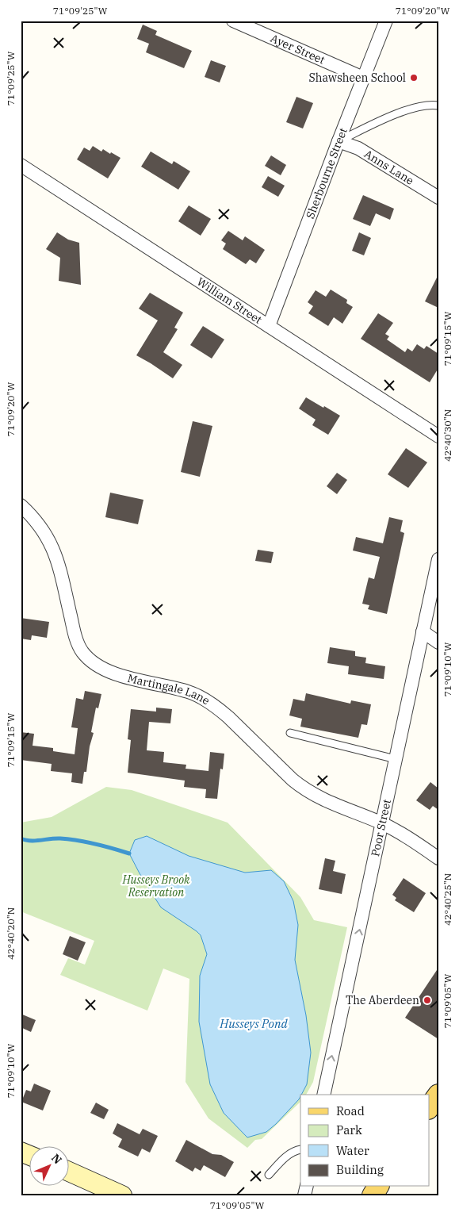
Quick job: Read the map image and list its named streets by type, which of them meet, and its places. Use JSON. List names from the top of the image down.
{
  "streets": {
    "street": [
      "Ayer Street",
      "Anns Lane",
      "Sherbourne Street",
      "William Street",
      "Martingale Lane",
      "Poor Street"
    ]
  },
  "crossings": [
    ["Ayer Street", "Sherbourne Street"],
    ["Anns Lane", "Sherbourne Street"],
    ["Sherbourne Street", "William Street"],
    ["Martingale Lane", "Poor Street"]
  ],
  "one_way": ["Poor Street"],
  "water": ["Husseys Pond"],
  "parks": ["Husseys Brook Reservation"],
  "places": ["Shawsheen School", "The Aberdeen"],
  "legend": [
    "Road",
    "Park",
    "Water",
    "Building"
  ],
  "north": "top right",
  "coordinates": [
    "71°09'25\"W",
    "71°09'20\"W",
    "71°09'15\"W",
    "42°40'30\"N",
    "71°09'10\"W",
    "42°40'25\"N",
    "42°40'20\"N",
    "71°09'05\"W"
  ]
}
